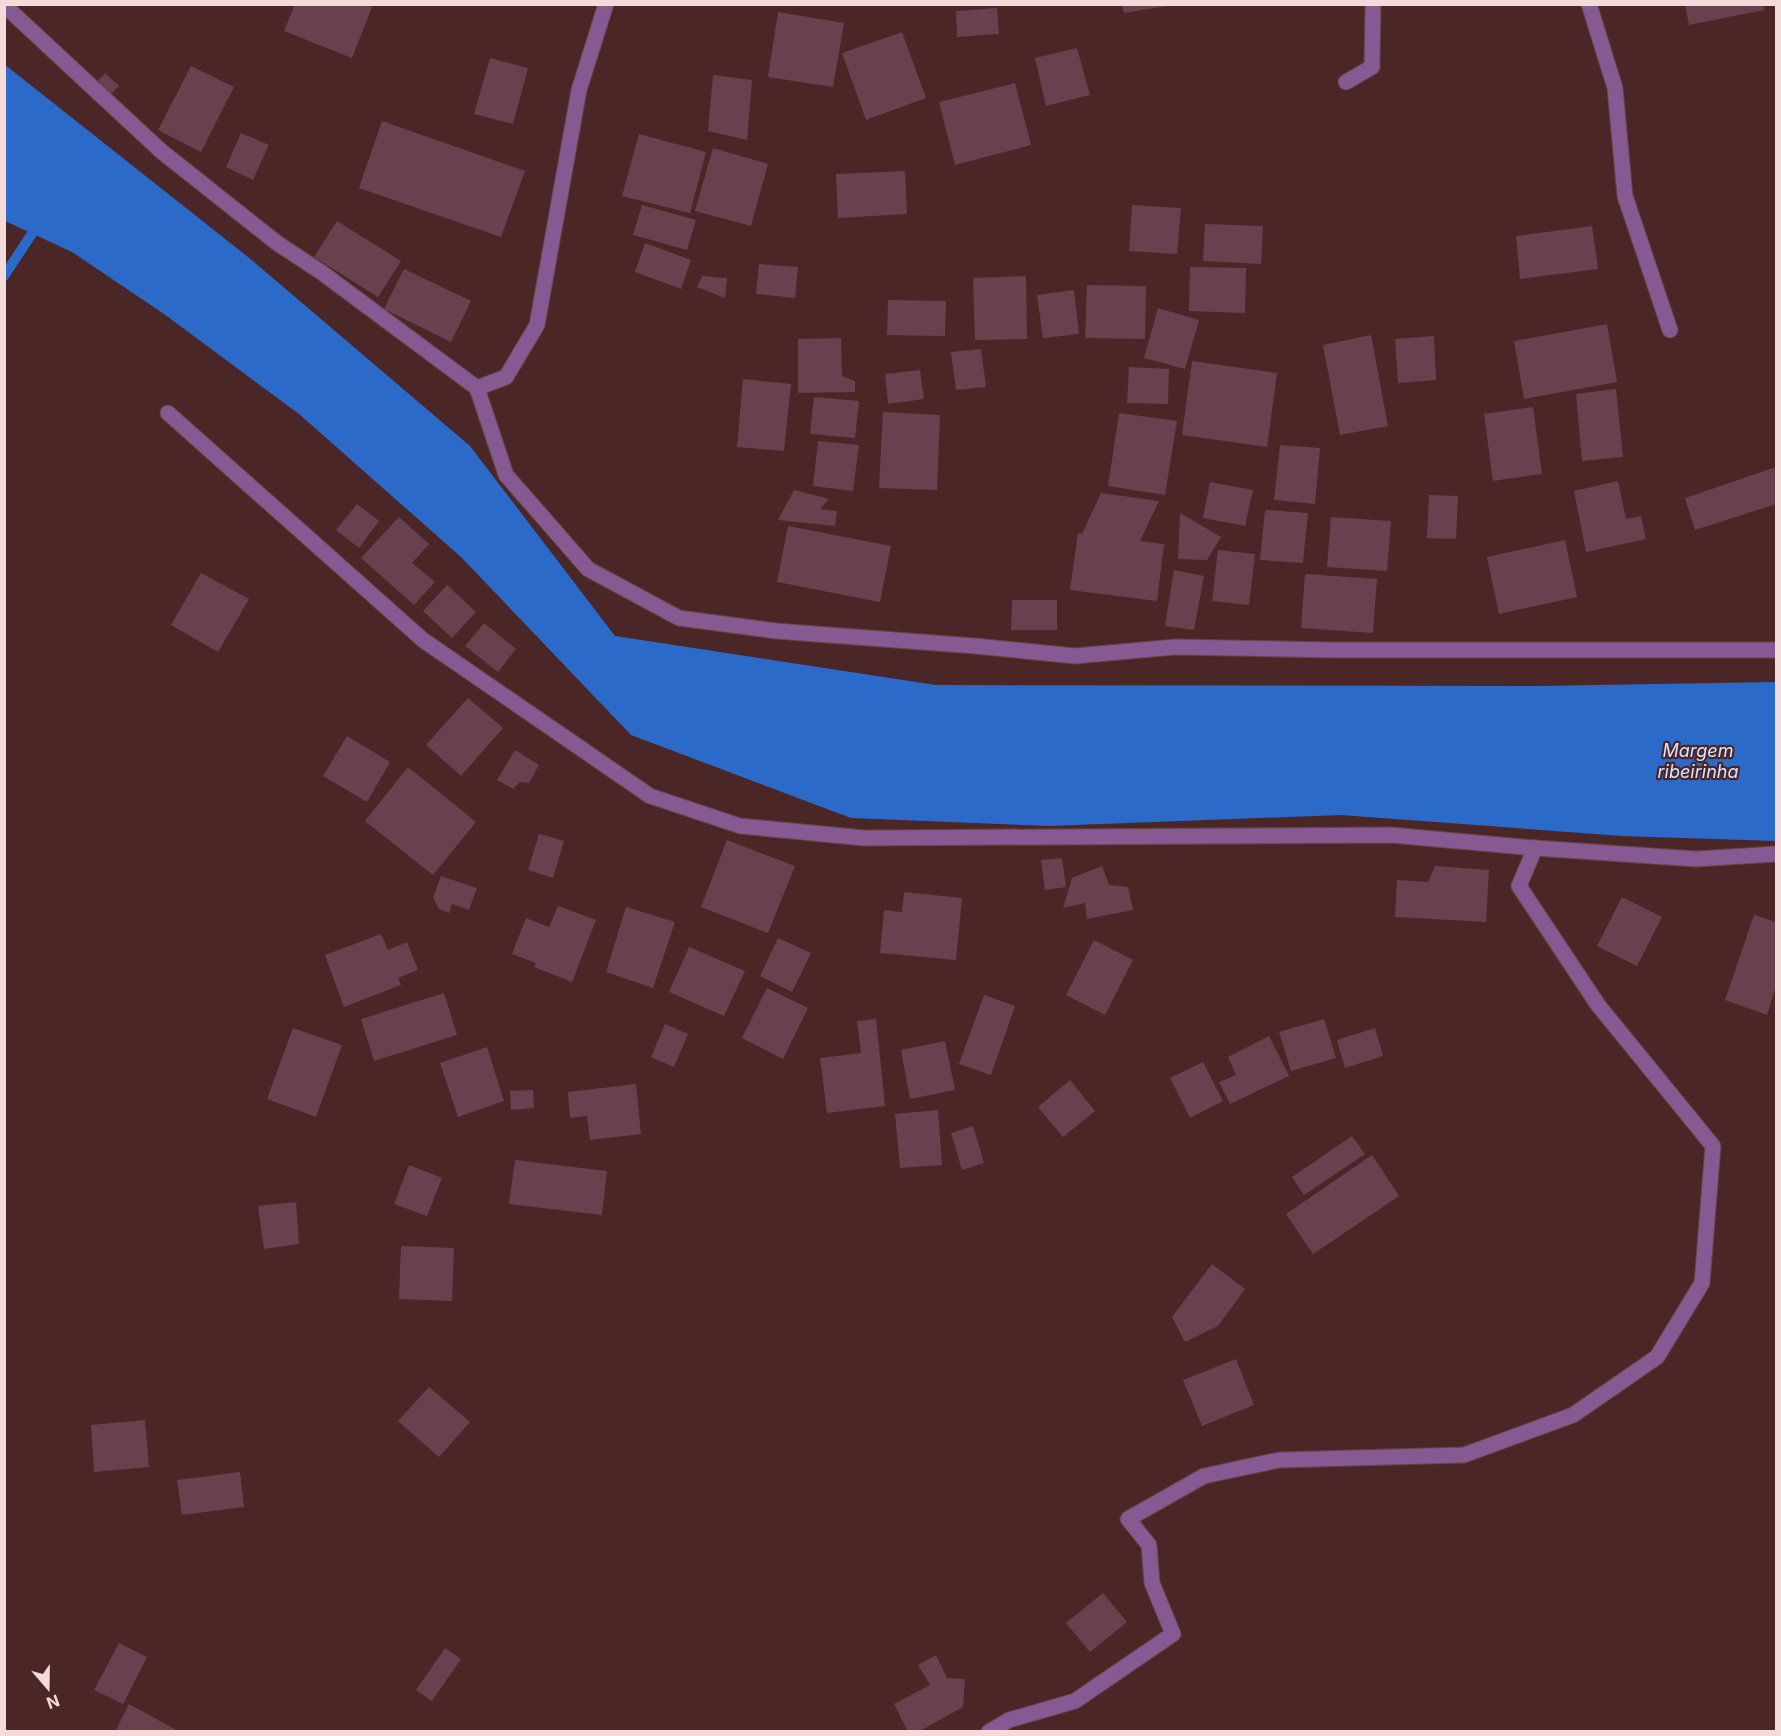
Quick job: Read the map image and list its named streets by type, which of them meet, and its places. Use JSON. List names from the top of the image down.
{
  "water": ["Margem ribeirinha"],
  "north": "bottom"
}
